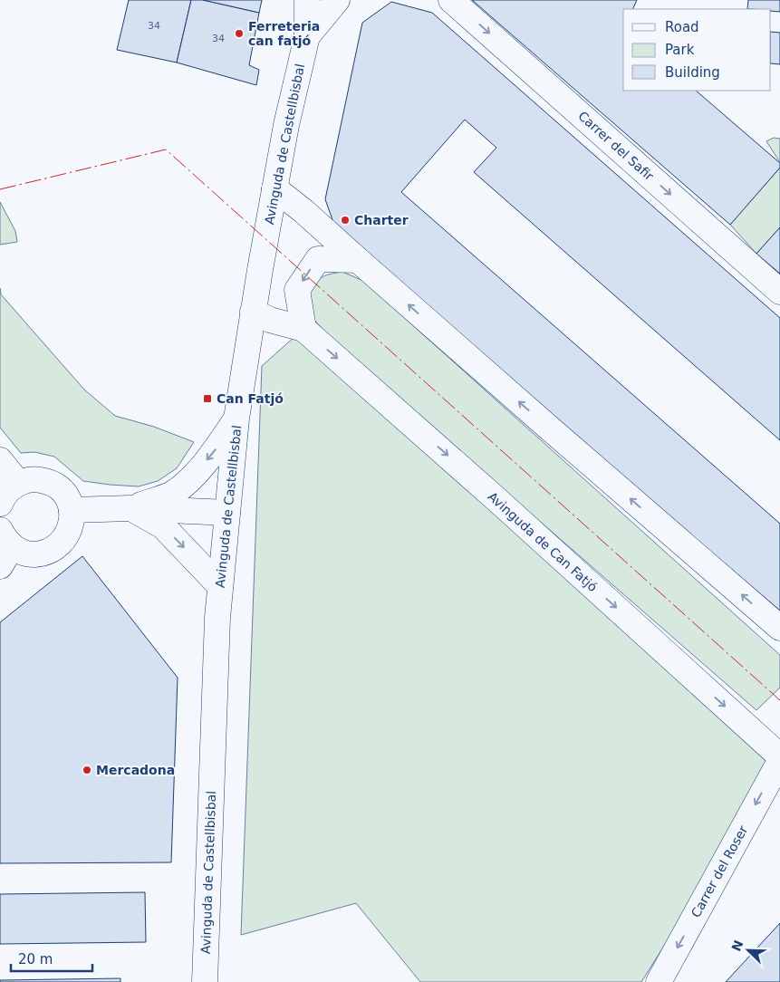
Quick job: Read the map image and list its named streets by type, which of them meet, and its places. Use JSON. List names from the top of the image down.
{
  "streets": {
    "street": [
      "Avinguda de Castellbisbal",
      "Carrer del Safir",
      "Avinguda de Can Fatjó",
      "Carrer del Roser"
    ]
  },
  "crossings": [
    ["Avinguda de Castellbisbal", "Avinguda de Can Fatjó"]
  ],
  "one_way": ["Carrer del Safir", "Carrer del Roser"],
  "places": {
    "other": ["Ferreteria can fatjó", "Charter", "Mercadona"],
    "transit": ["Can Fatjó"]
  },
  "house_numbers": ["34", "34"],
  "legend": ["Road", "Park", "Building"],
  "scale_bar": "20 m",
  "north": "top left"
}
